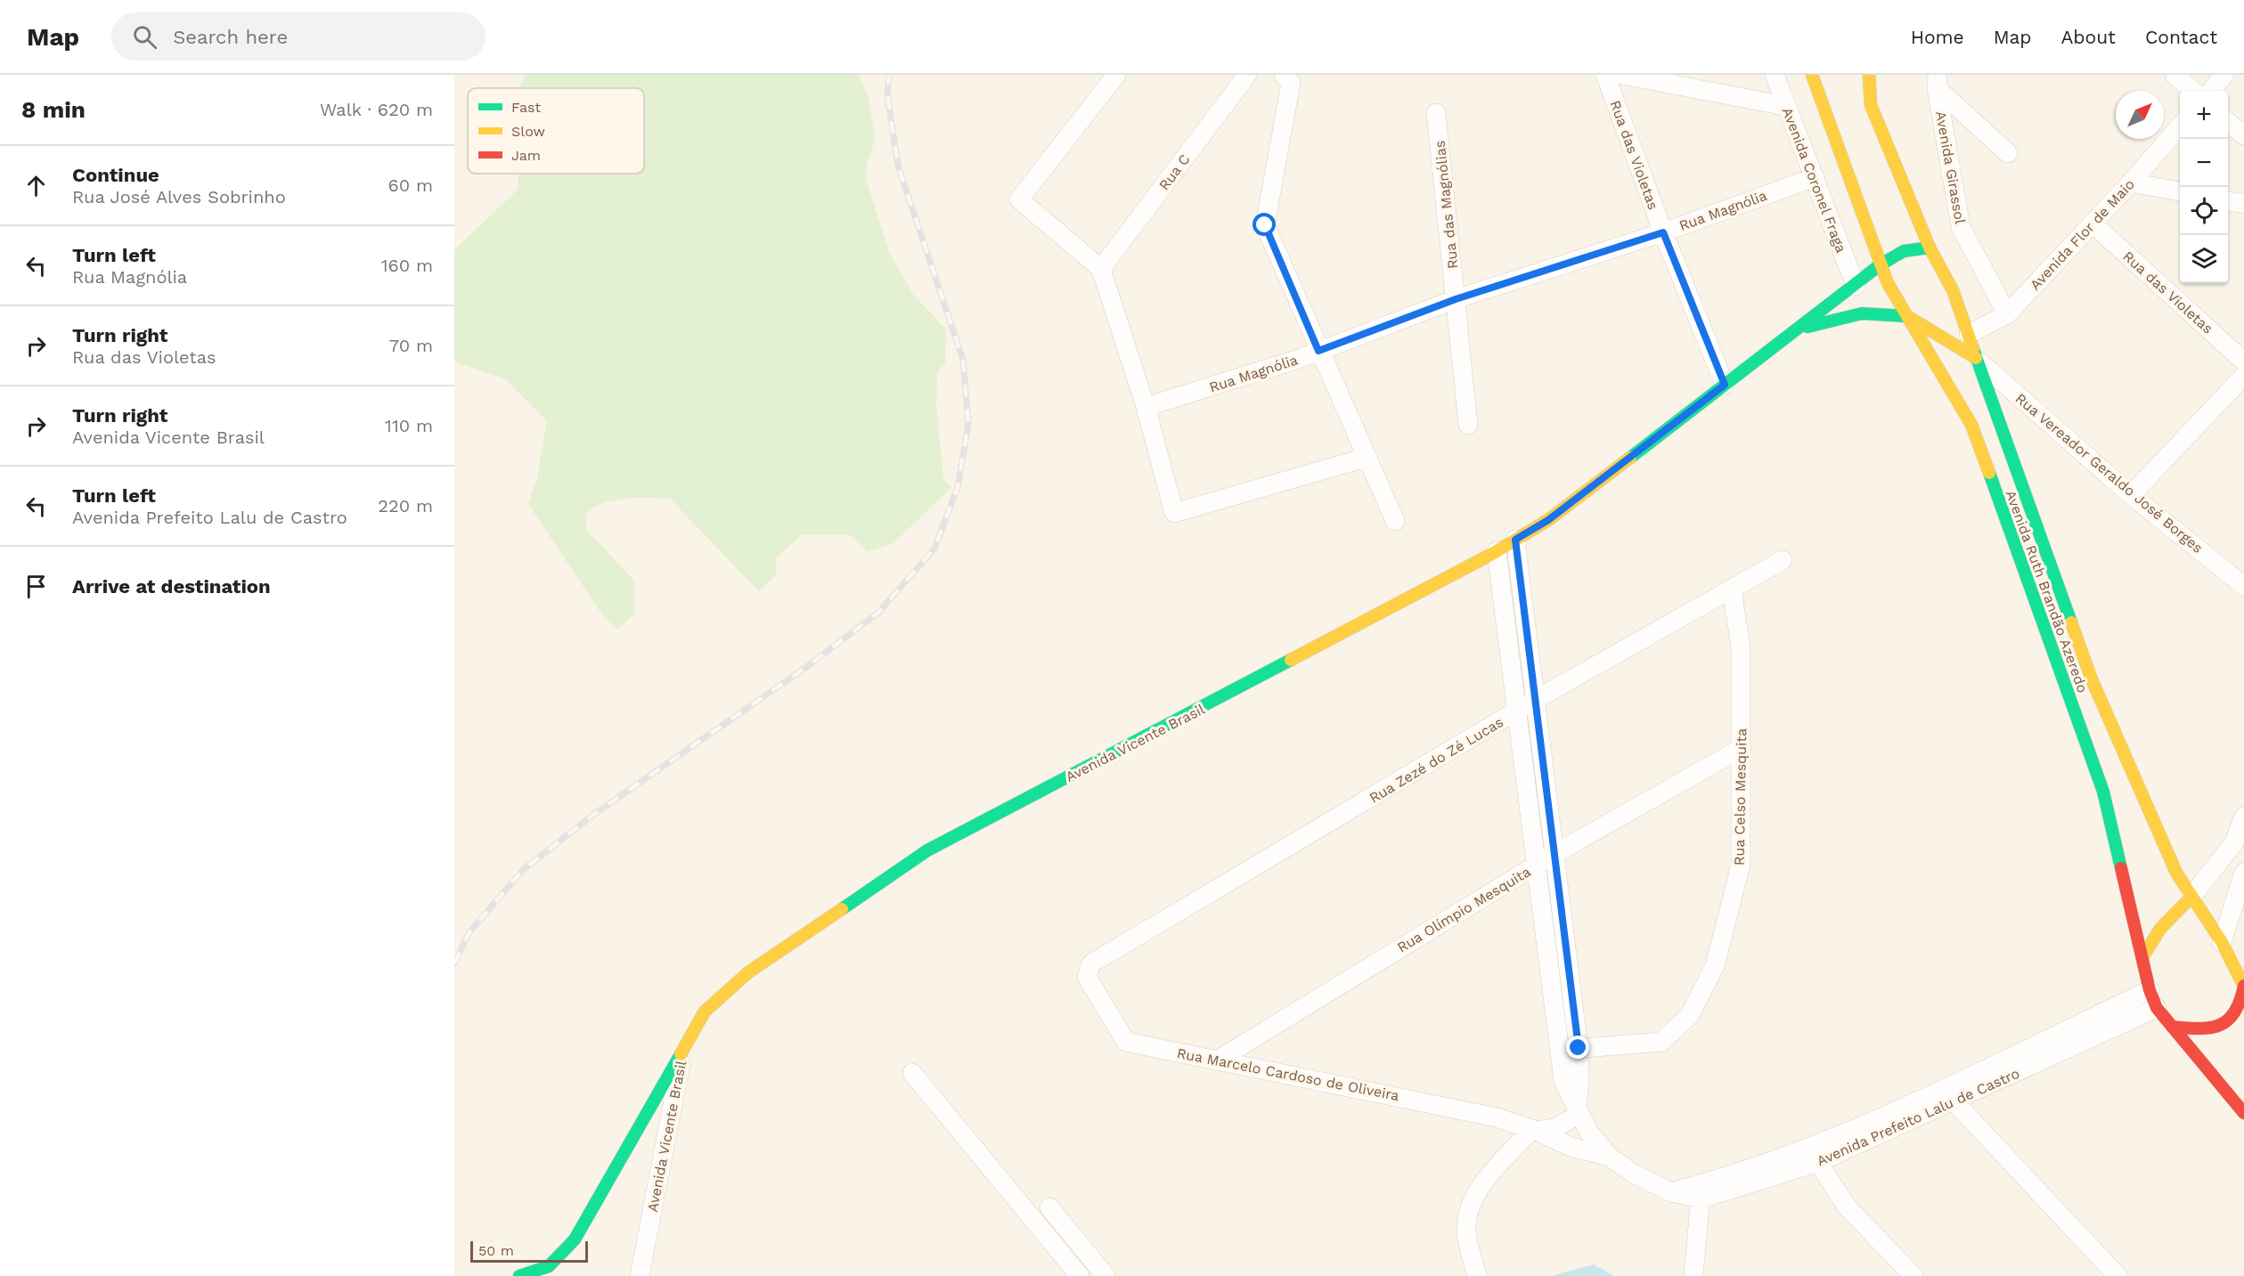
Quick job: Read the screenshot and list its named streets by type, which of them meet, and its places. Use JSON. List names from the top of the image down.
{
  "streets": {
    "main road": ["Avenida Ruth Brandão Azeredo", "Avenida Vicente Brasil"],
    "street": [
      "Rua das Violetas",
      "Avenida Girassol",
      "Rua C",
      "Avenida Coronel Fraga",
      "Rua das Magnólias",
      "Rua Magnólia",
      "Avenida Flor de Maio",
      "Rua Vereador Geraldo José Borges",
      "Rua Zezé do Zé Lucas",
      "Rua Celso Mesquita",
      "Rua Olímpio Mesquita",
      "Rua Marcelo Cardoso de Oliveira",
      "Avenida Prefeito Lalu de Castro"
    ]
  },
  "crossings": [
    ["Rua das Violetas", "Rua Magnólia"],
    ["Rua das Violetas", "Avenida Flor de Maio"],
    ["Rua das Violetas", "Avenida Vicente Brasil"],
    ["Avenida Girassol", "Avenida Flor de Maio"],
    ["Avenida Coronel Fraga", "Rua Magnólia"],
    ["Avenida Coronel Fraga", "Avenida Vicente Brasil"],
    ["Rua das Magnólias", "Rua Magnólia"],
    ["Avenida Flor de Maio", "Avenida Ruth Brandão Azeredo"],
    ["Rua Vereador Geraldo José Borges", "Avenida Ruth Brandão Azeredo"],
    ["Avenida Ruth Brandão Azeredo", "Avenida Vicente Brasil"],
    ["Avenida Ruth Brandão Azeredo", "Avenida Prefeito Lalu de Castro"],
    ["Rua Zezé do Zé Lucas", "Rua Celso Mesquita"],
    ["Rua Zezé do Zé Lucas", "Rua Marcelo Cardoso de Oliveira"],
    ["Rua Celso Mesquita", "Rua Olímpio Mesquita"],
    ["Rua Olímpio Mesquita", "Rua Marcelo Cardoso de Oliveira"],
    ["Rua Marcelo Cardoso de Oliveira", "Avenida Prefeito Lalu de Castro"]
  ],
  "legend": ["Fast", "Slow", "Jam"],
  "scale_bar": "50 m",
  "north": "top right",
  "page": {
    "header": "Map",
    "search": "Search here",
    "nav": [
      "Home",
      "Map",
      "About",
      "Contact"
    ],
    "heading": ["8 min", "Walk · 620 m"],
    "map_buttons": ["+", "−"],
    "list": [
      ["Continue", "Rua José Alves Sobrinho", "60 m"],
      ["Turn left", "Rua Magnólia", "160 m"],
      ["Turn right", "Rua das Violetas", "70 m"],
      ["Turn right", "Avenida Vicente Brasil", "110 m"],
      ["Turn left", "Avenida Prefeito Lalu de Castro", "220 m"],
      "Arrive at destination"
    ],
    "scale": "50 m"
  }
}
